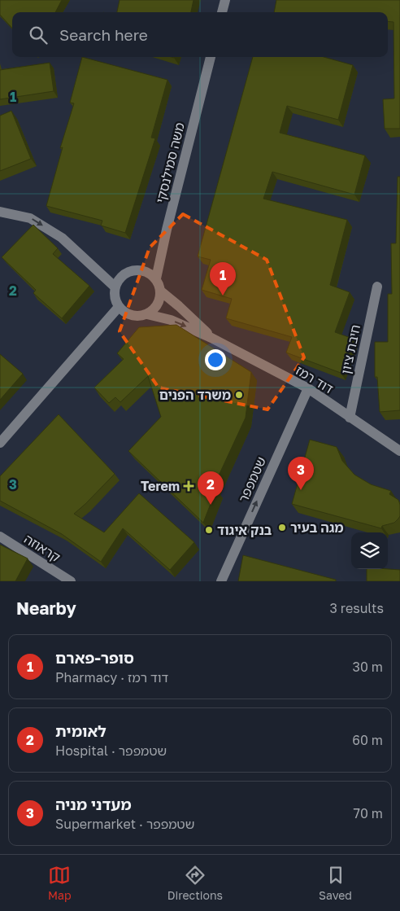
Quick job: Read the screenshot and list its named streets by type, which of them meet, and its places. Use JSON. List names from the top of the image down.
{
  "streets": {
    "street": [
      "משה סמילנסקי",
      "חיבת ציון",
      "דוד רמז",
      "שטמפפר",
      "קראוזה"
    ]
  },
  "crossings": [
    ["משה סמילנסקי", "דוד רמז"],
    ["חיבת ציון", "דוד רמז"],
    ["דוד רמז", "שטמפפר"]
  ],
  "one_way": ["שטמפפר"],
  "places": {
    "other": ["משרד הפנים", "מגה בעיר", "בנק איגוד"],
    "health": ["Terem"]
  },
  "page": {
    "search": "Search here",
    "pins": ["1", "3", "2"],
    "heading": ["Nearby", "3 results"],
    "list": [
      {
        "mark": "1",
        "name": "סופר-פארם",
        "note": "Pharmacy · דוד רמז",
        "value": "30 m"
      },
      {
        "mark": "2",
        "name": "לאומית",
        "note": "Hospital · שטמפפר",
        "value": "60 m"
      },
      {
        "mark": "3",
        "name": "מעדני מניה",
        "note": "Supermarket · שטמפפר",
        "value": "70 m"
      }
    ],
    "nav": ["Map", "Directions", "Saved"]
  },
  "grid": {
    "rows": ["1", "2", "3"]
  }
}
